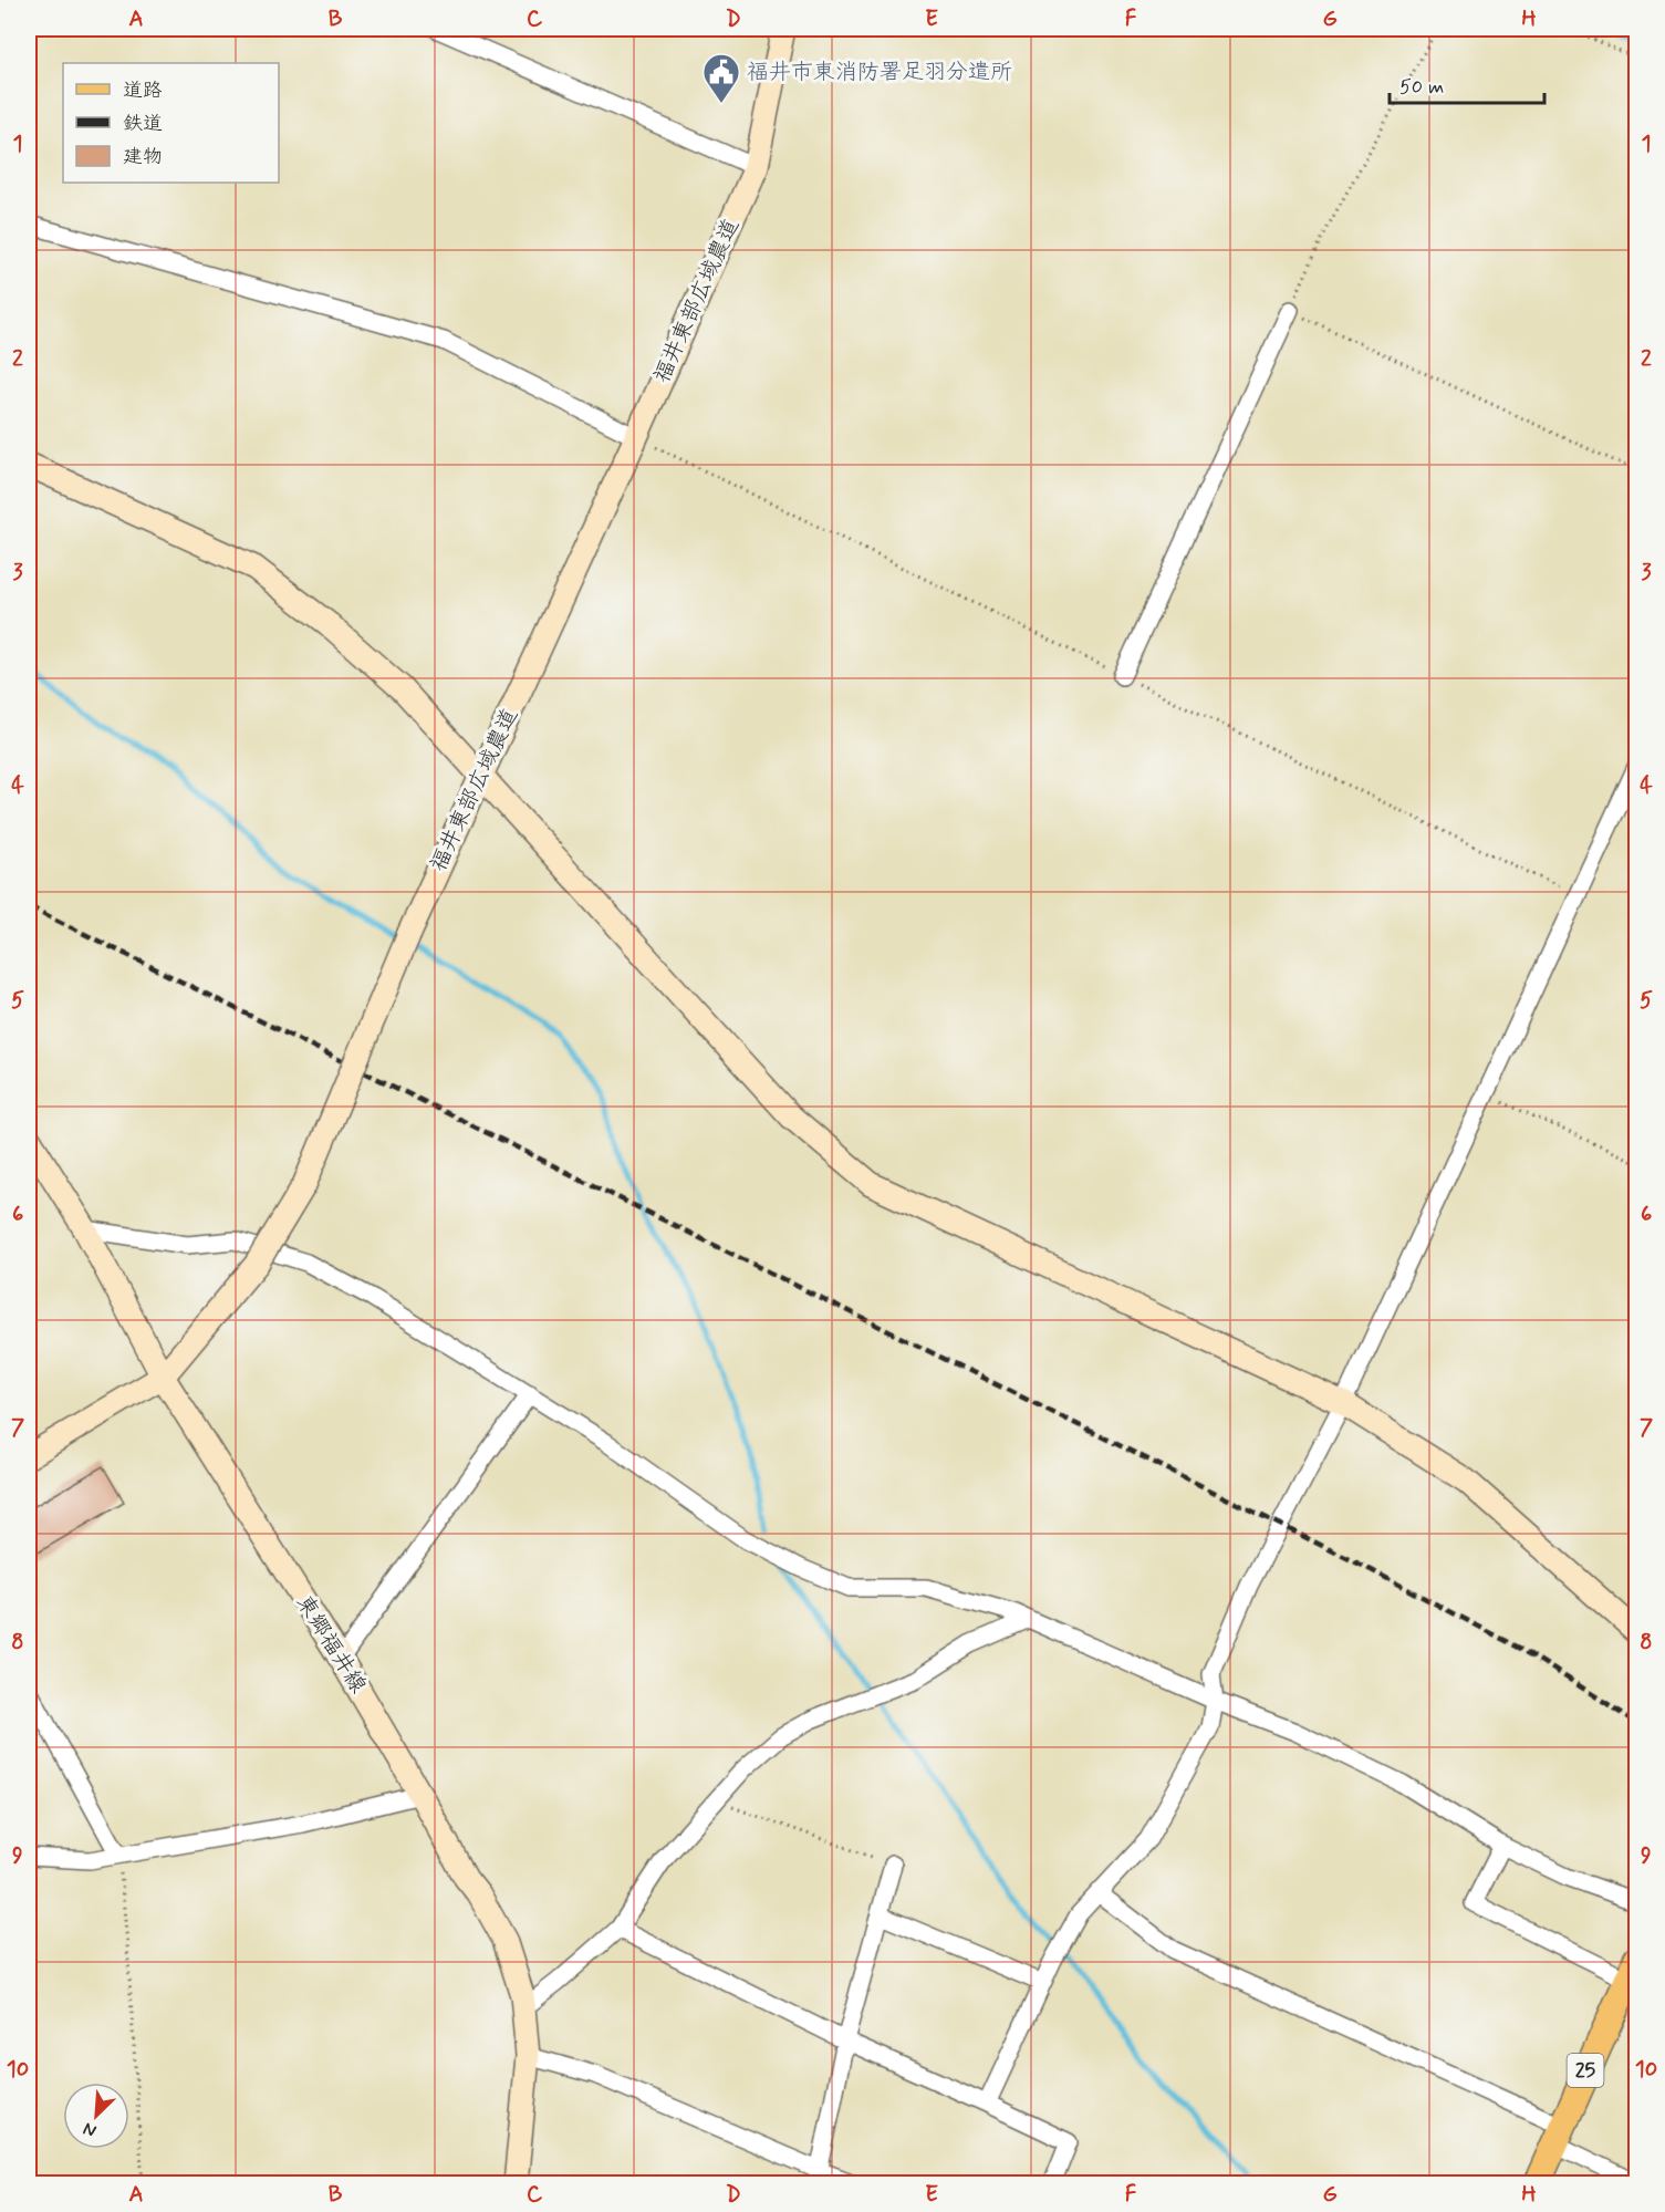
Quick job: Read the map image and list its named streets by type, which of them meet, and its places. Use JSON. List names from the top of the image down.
{
  "streets": {
    "main road": ["25"],
    "street": ["福井東部広域農道", "東郷福井線"]
  },
  "crossings": [
    ["福井東部広域農道", "東郷福井線"]
  ],
  "places": {
    "public building": ["福井市東消防署足羽分遣所"]
  },
  "legend": ["道路", "鉄道", "建物"],
  "scale_bar": "50 m",
  "north": "bottom left",
  "grid": {
    "columns": [
      "A",
      "B",
      "C",
      "D",
      "E",
      "F",
      "G",
      "H"
    ],
    "rows": [
      "1",
      "2",
      "3",
      "4",
      "5",
      "6",
      "7",
      "8",
      "9",
      "10"
    ]
  }
}
